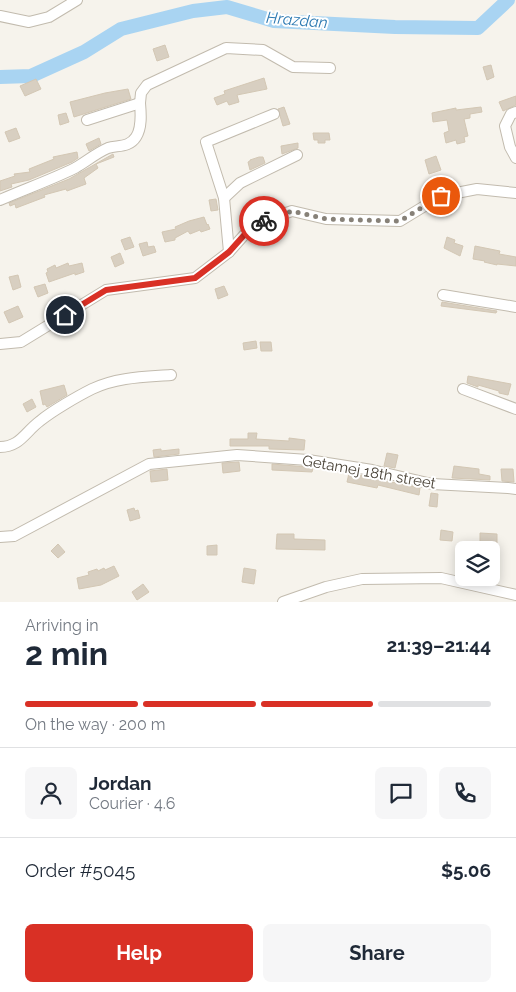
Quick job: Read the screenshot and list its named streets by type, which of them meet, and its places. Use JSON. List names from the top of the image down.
{
  "streets": {
    "street": ["Getamej 18th street"]
  },
  "water": ["Hrazdan"],
  "page": {
    "heading": ["2 min", "Arriving in", "21:39–21:44"],
    "panel": [
      "Jordan",
      "Courier · 4.6",
      "Order #5045",
      "$5.06"
    ],
    "bar": "On the way · 200 m",
    "buttons": ["Help", "Share"]
  }
}
